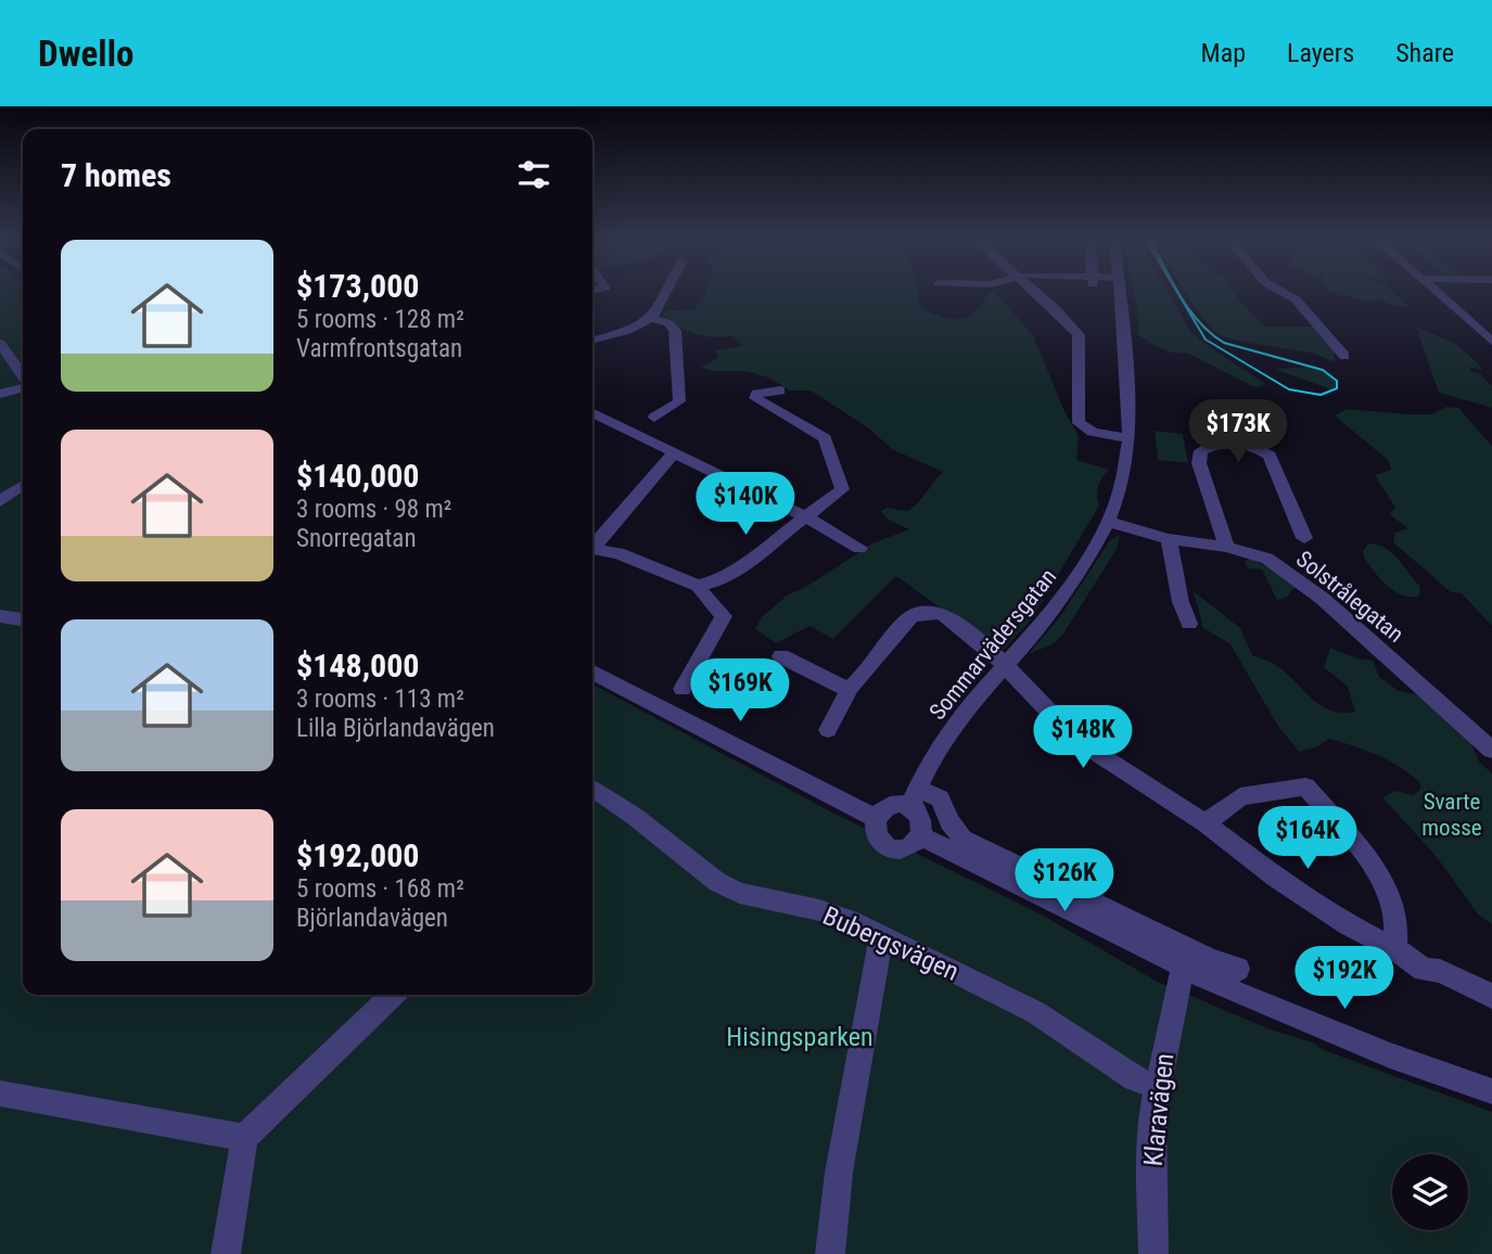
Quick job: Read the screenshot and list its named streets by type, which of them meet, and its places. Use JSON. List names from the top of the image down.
{
  "streets": {
    "street": [
      "Solstrålegatan",
      "Sommarvädersgatan",
      "Bubergsvägen",
      "Klaravägen"
    ]
  },
  "crossings": [
    ["Solstrålegatan", "Sommarvädersgatan"],
    ["Bubergsvägen", "Klaravägen"]
  ],
  "parks": ["Svarte mosse", "Hisingsparken"],
  "page": {
    "header": "Dwello",
    "nav": ["Map", "Layers", "Share"],
    "heading": "7 homes",
    "list": [
      {
        "name": "$173,000",
        "note": "5 rooms · 128 m² · Varmfrontsgatan"
      },
      {
        "name": "$140,000",
        "note": "3 rooms · 98 m² · Snorregatan"
      },
      {
        "name": "$148,000",
        "note": "3 rooms · 113 m² · Lilla Björlandavägen"
      },
      {
        "name": "$192,000",
        "note": "5 rooms · 168 m² · Björlandavägen"
      }
    ],
    "price": [
      "$173K",
      "$140K",
      "$169K",
      "$148K",
      "$164K",
      "$126K",
      "$192K"
    ]
  }
}
